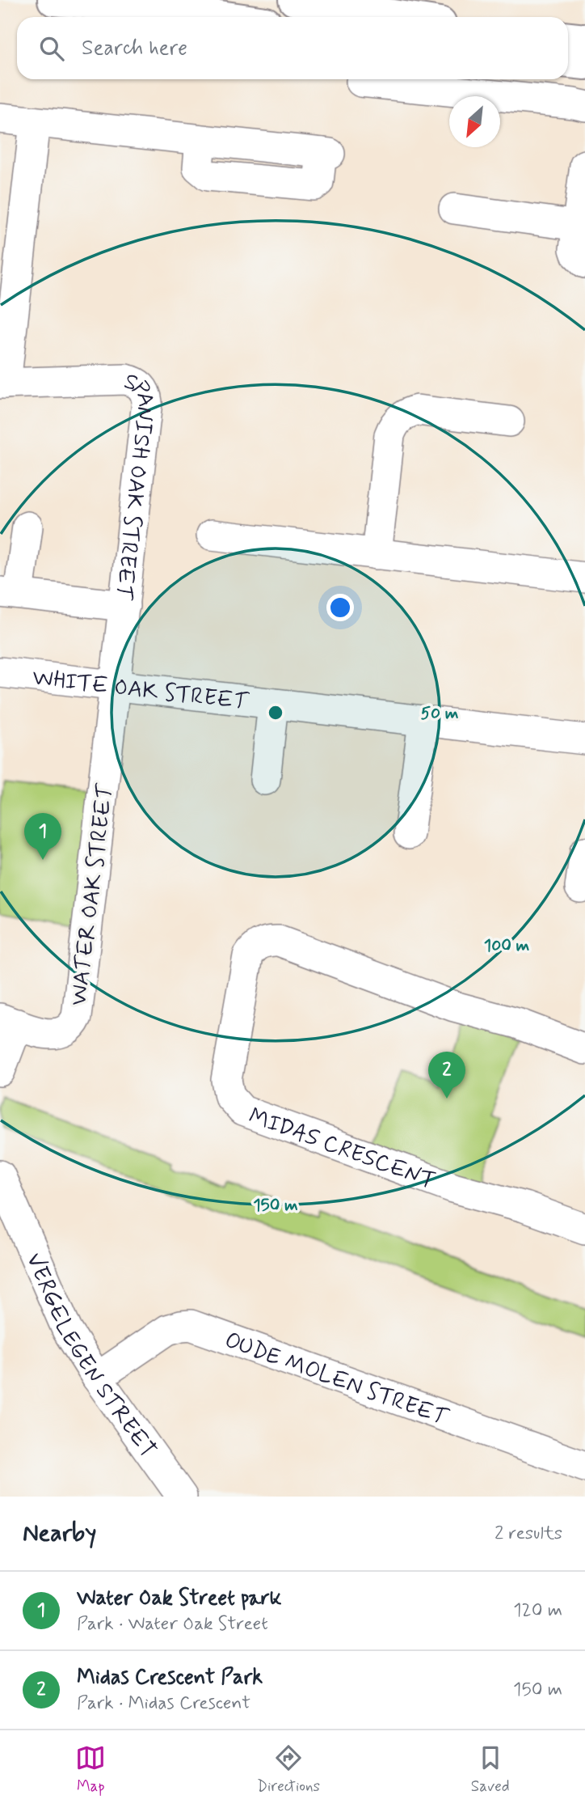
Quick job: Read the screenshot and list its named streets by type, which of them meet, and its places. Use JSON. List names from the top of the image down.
{
  "streets": {
    "street": [
      "SPANISH OAK STREET",
      "WHITE OAK STREET",
      "WATER OAK STREET",
      "MIDAS CRESCENT",
      "VERGELEGEN STREET",
      "OUDE MOLEN STREET"
    ]
  },
  "crossings": [
    ["SPANISH OAK STREET", "WHITE OAK STREET"],
    ["SPANISH OAK STREET", "WATER OAK STREET"],
    ["WHITE OAK STREET", "WATER OAK STREET"],
    ["VERGELEGEN STREET", "OUDE MOLEN STREET"]
  ],
  "north": "bottom left",
  "page": {
    "search": "Search here",
    "pins": ["1", "2"],
    "heading": ["Nearby", "2 results"],
    "list": [
      {
        "mark": "1",
        "name": "Water Oak Street park",
        "note": "Park · Water Oak Street",
        "value": "120 m"
      },
      {
        "mark": "2",
        "name": "Midas Crescent Park",
        "note": "Park · Midas Crescent",
        "value": "150 m"
      }
    ],
    "nav": ["Map", "Directions", "Saved"]
  },
  "rings": ["50 m", "100 m", "150 m"]
}
